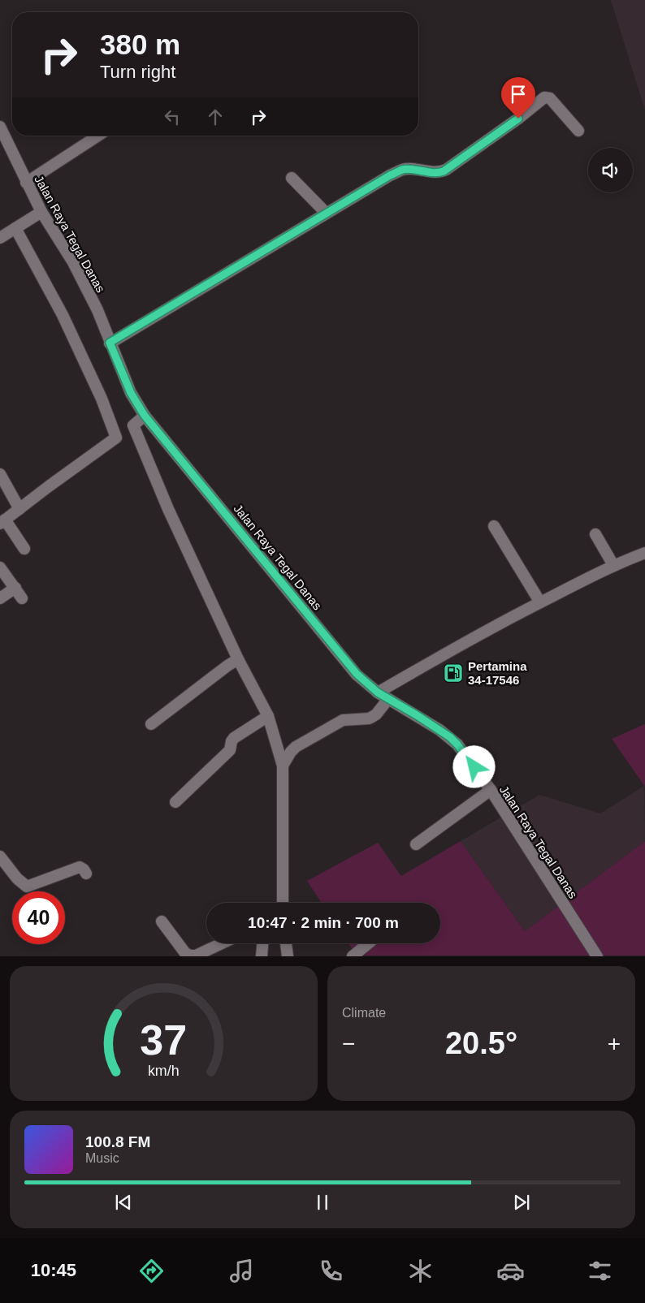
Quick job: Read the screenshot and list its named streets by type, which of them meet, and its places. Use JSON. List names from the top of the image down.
{
  "streets": {
    "street": ["Jalan Raya Tegal Danas"]
  },
  "places": {
    "fuel station": ["Pertamina 34-17546"]
  },
  "page": {
    "turn": ["380 m", "Turn right"],
    "limit": "40",
    "trip": "10:47 · 2 min · 700 m",
    "tile": "Climate",
    "heat": ["−", "20.5°", "+"],
    "song": ["100.8 FM", "Music"],
    "tabs": "10:45",
    "gauge": ["37", "km/h"]
  }
}
